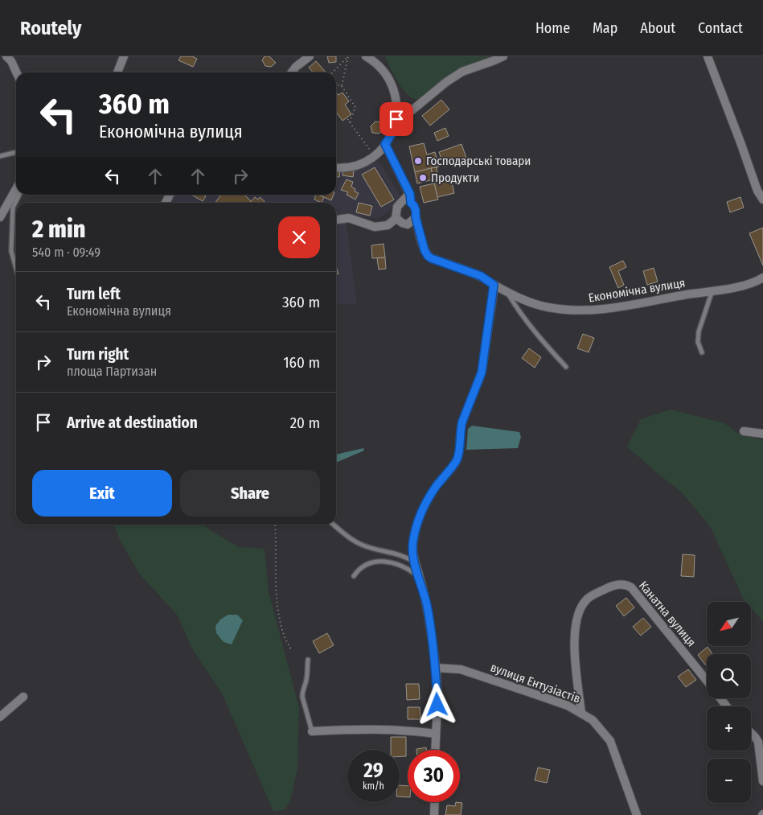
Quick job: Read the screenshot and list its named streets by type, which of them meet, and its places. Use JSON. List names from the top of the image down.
{
  "streets": {
    "street": ["Економічна вулиця", "Канатна вулиця", "вулиця Ентузіастів"]
  },
  "crossings": [
    ["Канатна вулиця", "вулиця Ентузіастів"]
  ],
  "places": ["Господарські товари", "Продукти"],
  "north": "bottom left",
  "page": {
    "header": "Routely",
    "nav": [
      "Home",
      "Map",
      "About",
      "Contact"
    ],
    "turn": ["360 m", "Економічна вулиця"],
    "heading": ["2 min", "540 m · 09:49"],
    "list": [
      {
        "name": "Turn left",
        "note": "Економічна вулиця",
        "value": "360 m"
      },
      {
        "name": "Turn right",
        "note": "площа Партизан",
        "value": "160 m"
      },
      {
        "name": "Arrive at destination",
        "value": "20 m"
      }
    ],
    "buttons": ["Exit", "Share"],
    "map_buttons": ["+", "−"],
    "speed": "29 km/h",
    "limit": "30"
  }
}
